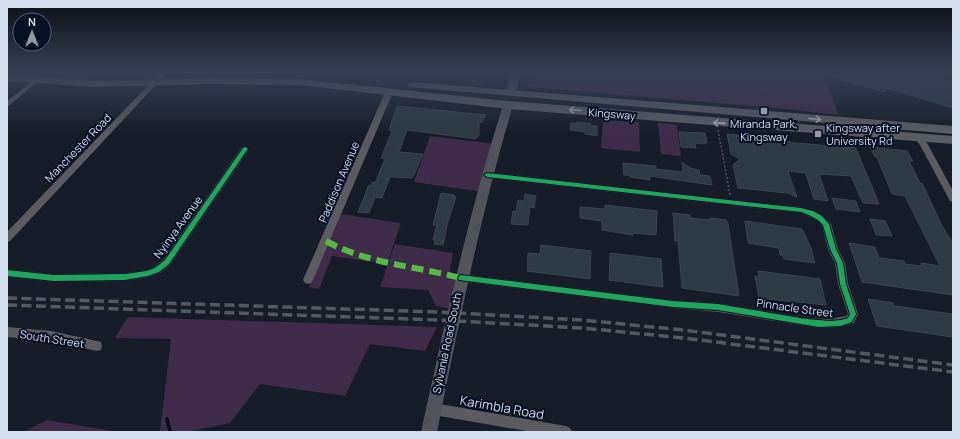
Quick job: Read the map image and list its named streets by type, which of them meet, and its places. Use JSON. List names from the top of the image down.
{
  "streets": {
    "main road": ["Kingsway"],
    "street": [
      "Manchester Road",
      "Paddison Avenue",
      "Nyinya Avenue",
      "Pinnacle Street",
      "South Street",
      "Sylvania Road South",
      "Karimbla Road"
    ]
  },
  "crossings": [
    ["Kingsway", "Sylvania Road South"],
    ["Pinnacle Street", "Sylvania Road South"],
    ["Sylvania Road South", "Karimbla Road"]
  ],
  "places": {
    "transit": ["Miranda Park, Kingsway", "Kingsway after University Rd"]
  },
  "north": "top"
}
